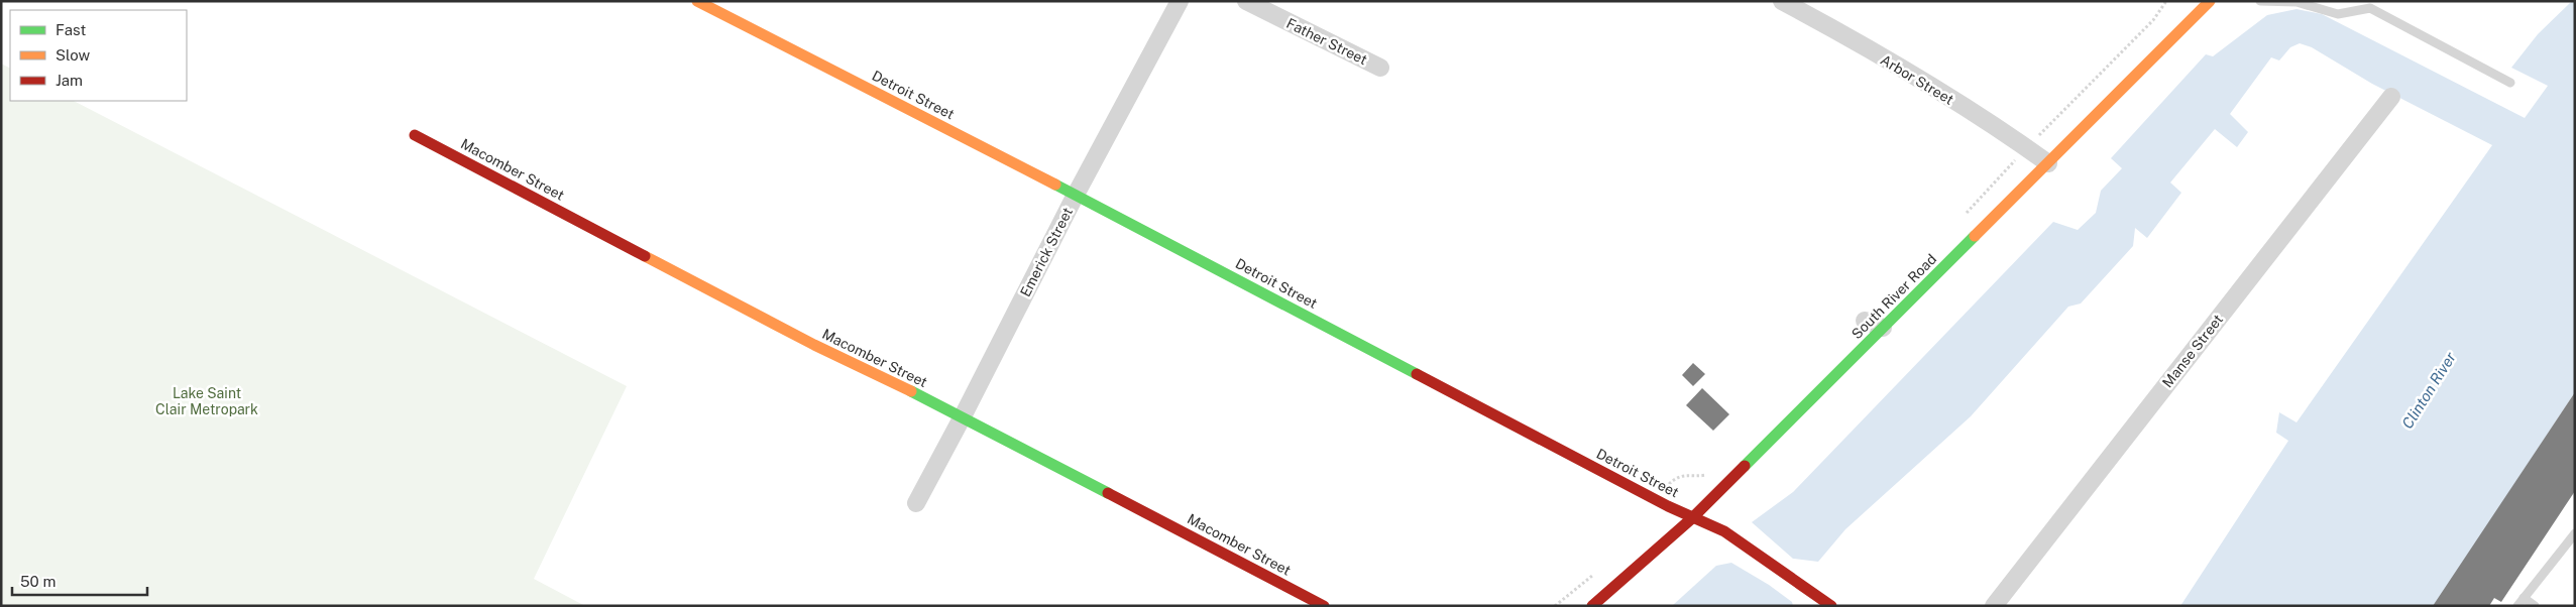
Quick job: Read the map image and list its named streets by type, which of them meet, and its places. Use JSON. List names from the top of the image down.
{
  "streets": {
    "street": [
      "Father Street",
      "Arbor Street",
      "Detroit Street",
      "Macomber Street",
      "Emerick Street",
      "South River Road",
      "Manse Street"
    ]
  },
  "crossings": [
    ["Arbor Street", "South River Road"],
    ["Detroit Street", "Emerick Street"],
    ["Detroit Street", "South River Road"],
    ["Macomber Street", "Emerick Street"]
  ],
  "water": ["Clinton River"],
  "parks": ["Lake Saint Clair Metropark"],
  "legend": ["Fast", "Slow", "Jam"],
  "scale_bar": "50 m"
}
